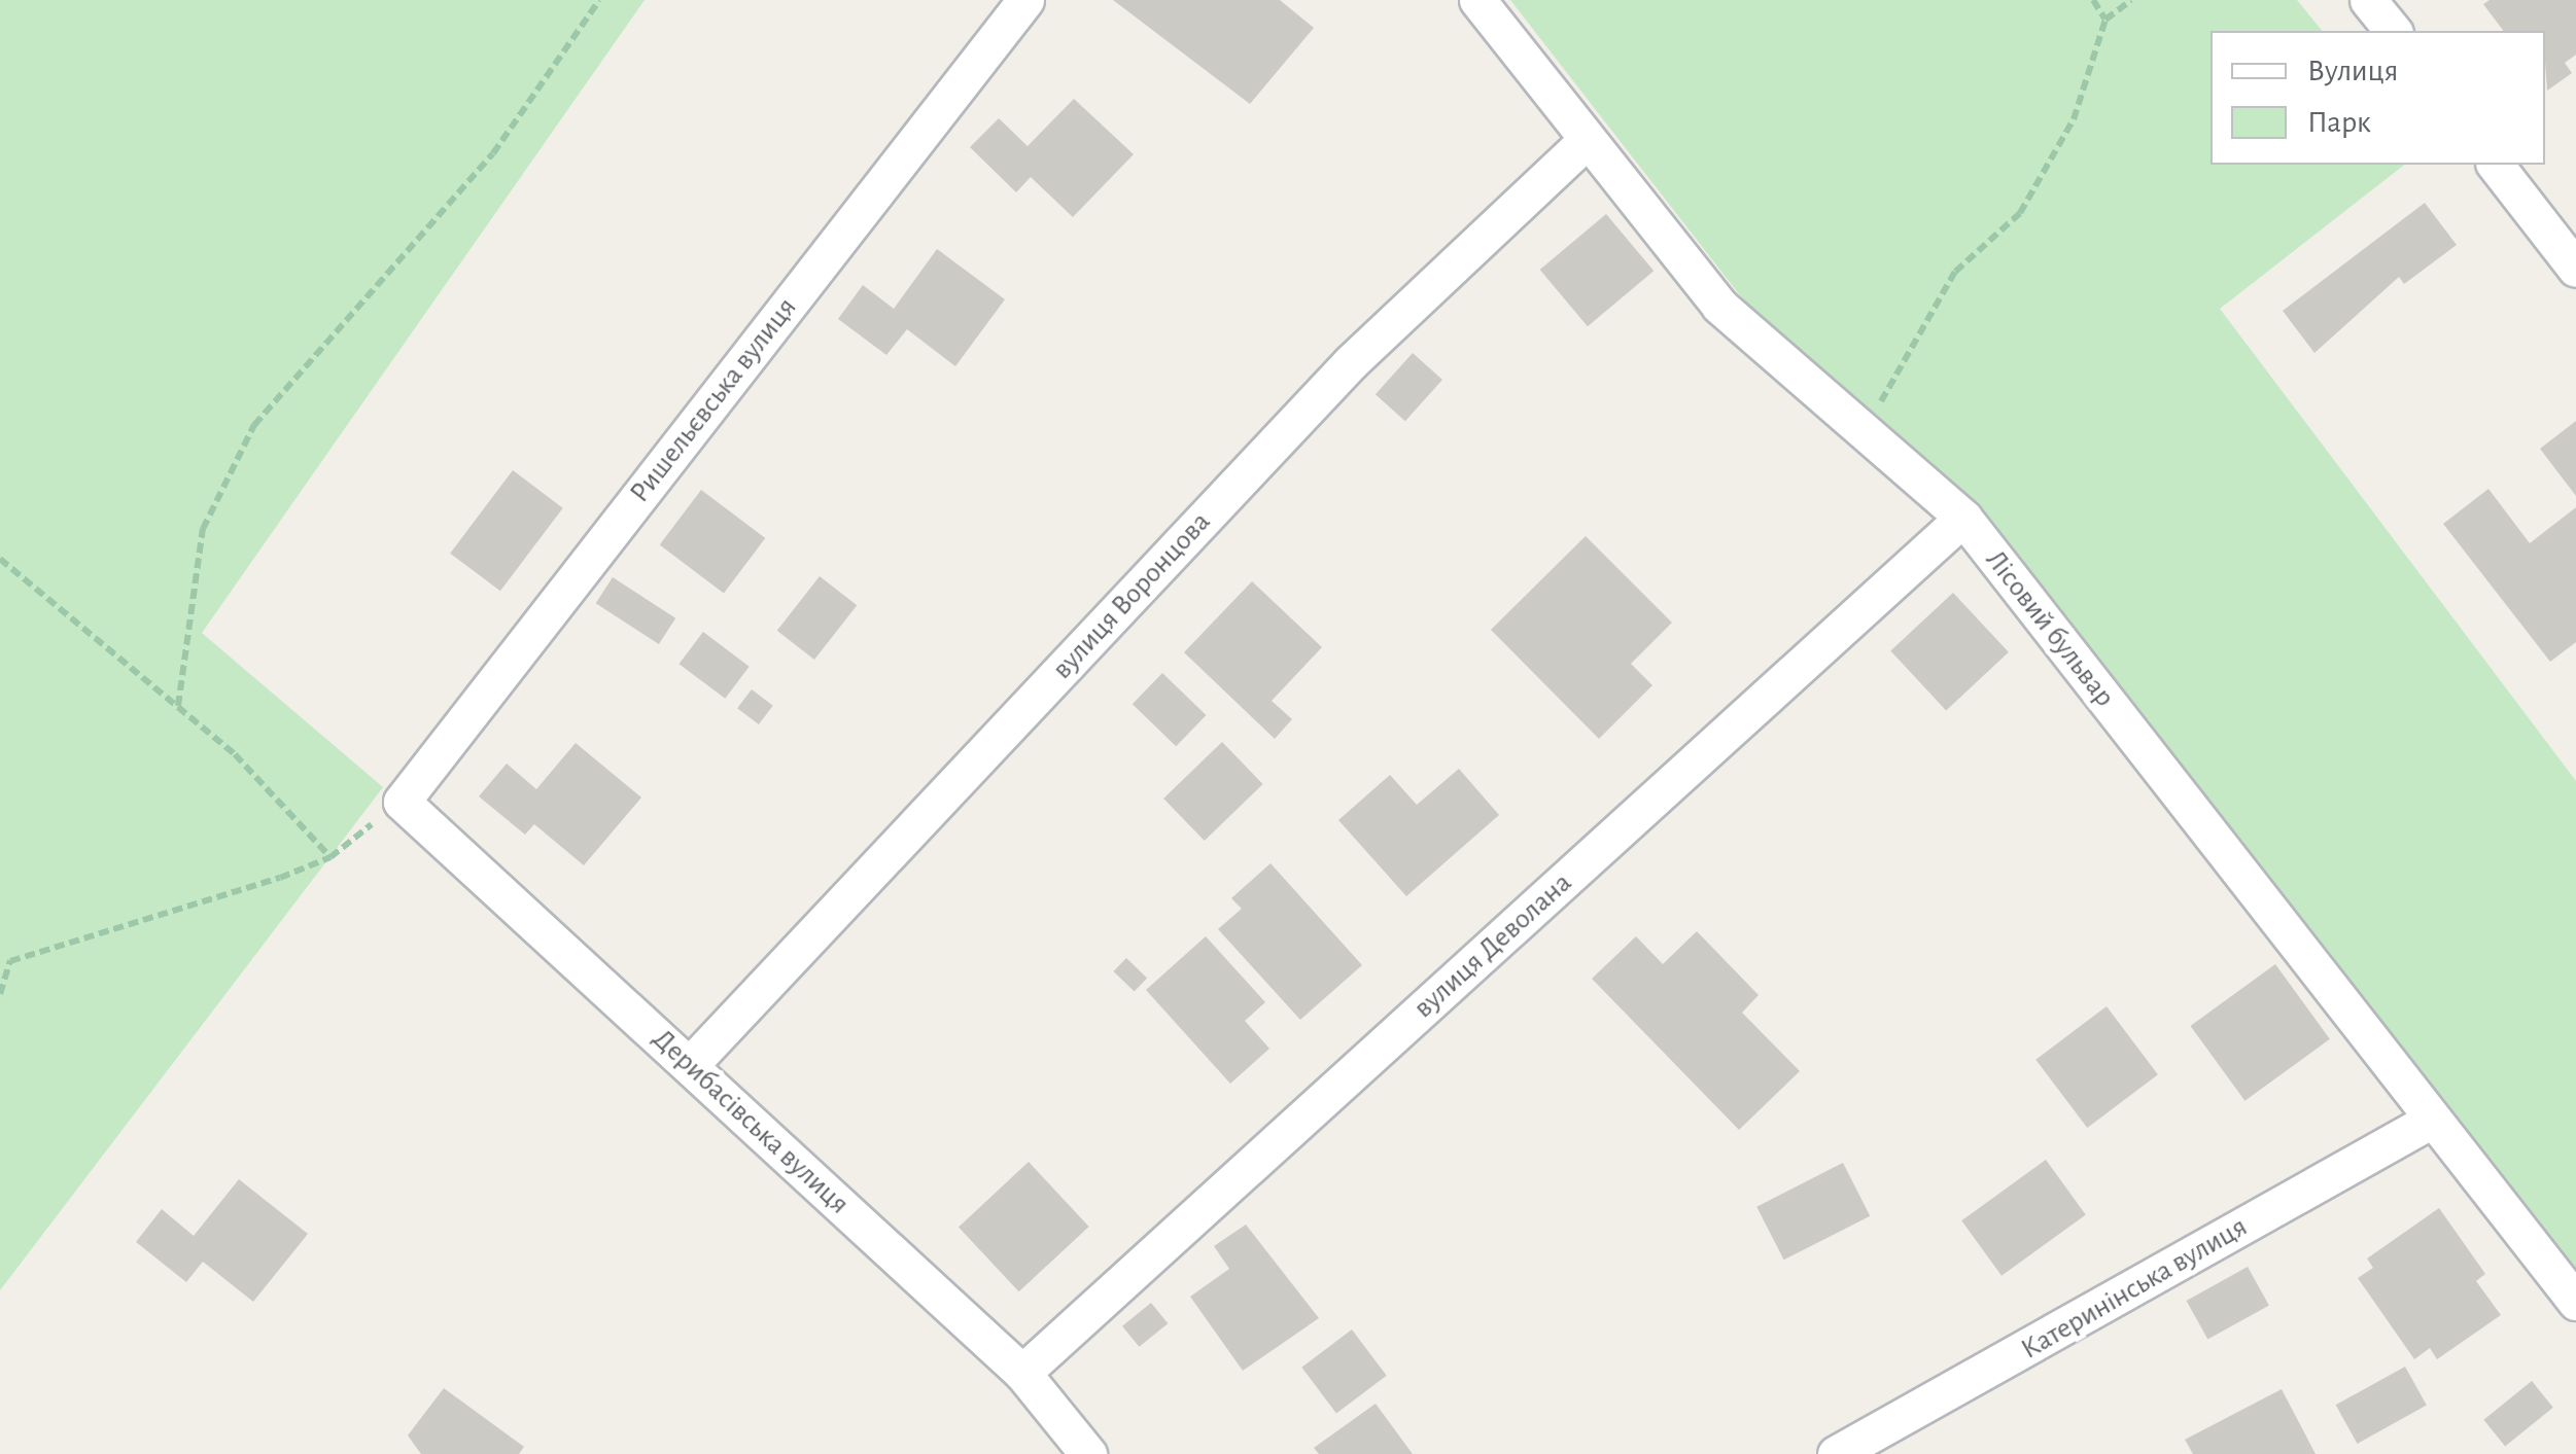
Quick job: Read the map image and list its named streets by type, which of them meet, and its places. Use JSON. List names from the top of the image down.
{
  "streets": {
    "street": [
      "Ришельєвська вулиця",
      "вулиця Воронцова",
      "Лісовий бульвар",
      "вулиця Деволана",
      "Дерибасівська вулиця",
      "Катеринінська вулиця"
    ]
  },
  "crossings": [
    ["Ришельєвська вулиця", "Дерибасівська вулиця"],
    ["вулиця Воронцова", "Лісовий бульвар"],
    ["вулиця Воронцова", "Дерибасівська вулиця"],
    ["Лісовий бульвар", "вулиця Деволана"],
    ["Лісовий бульвар", "Катеринінська вулиця"],
    ["вулиця Деволана", "Дерибасівська вулиця"]
  ],
  "legend": ["Вулиця", "Парк"]
}
